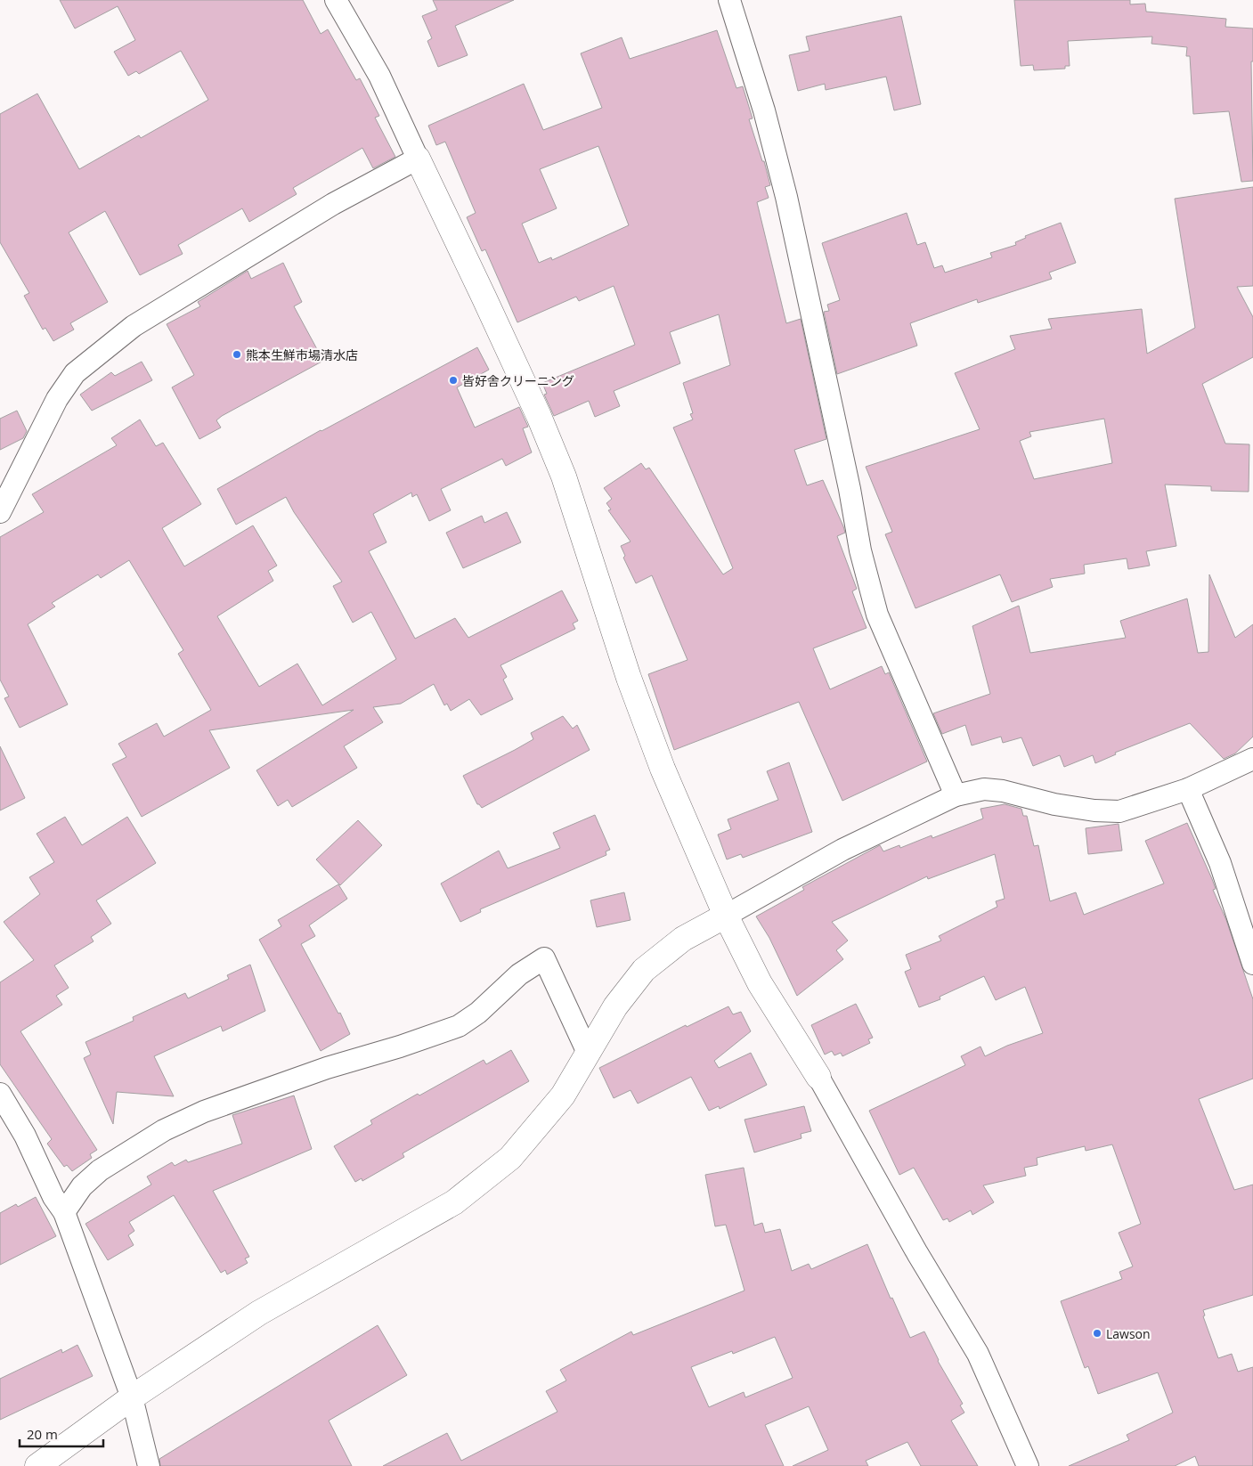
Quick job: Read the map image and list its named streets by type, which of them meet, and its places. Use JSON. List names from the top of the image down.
{
  "places": ["熊本生鮮市場清水店", "皆好舎クリーニング", "Lawson"],
  "scale_bar": "20 m"
}
